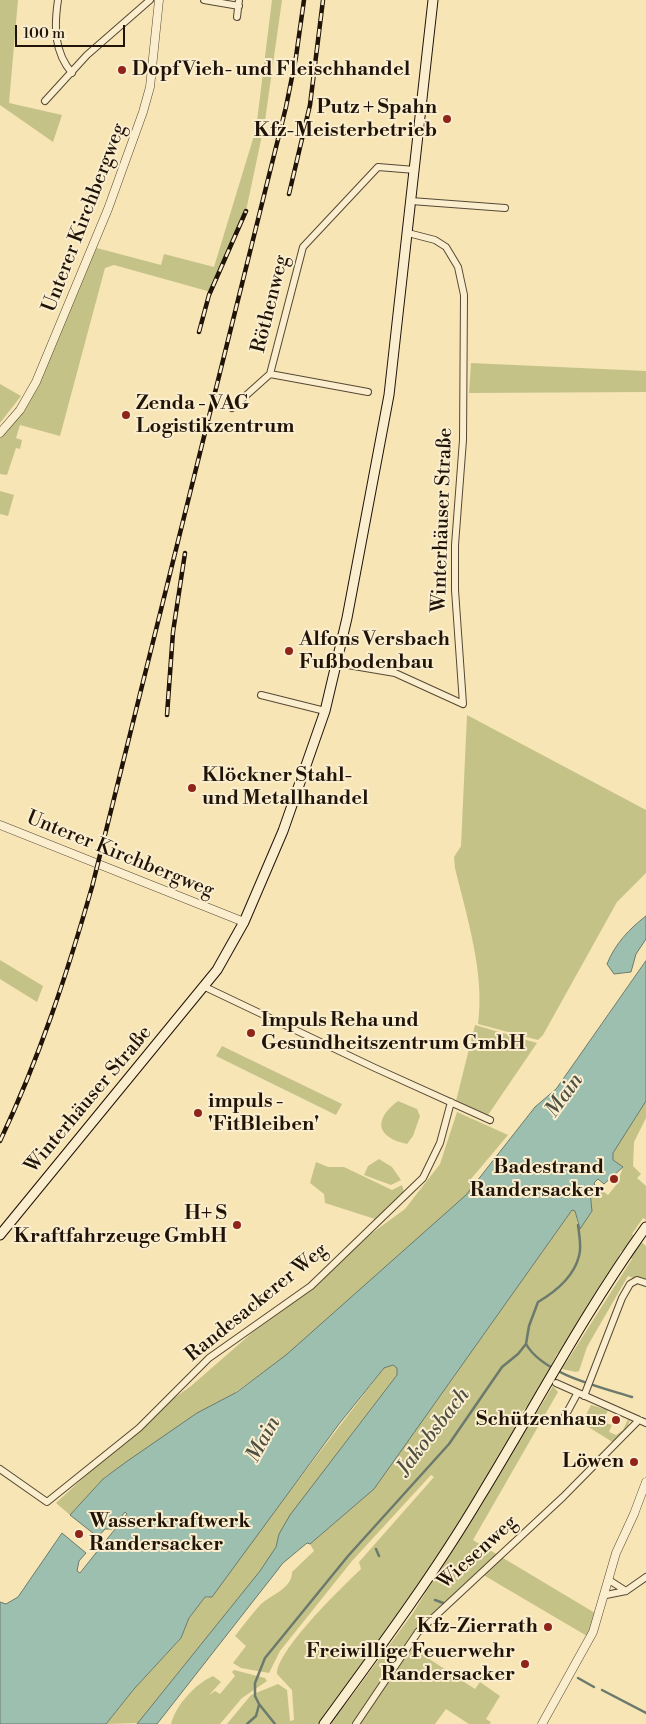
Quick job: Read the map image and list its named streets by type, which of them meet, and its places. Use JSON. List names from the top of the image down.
{
  "streets": {
    "main road": ["Winterhäuser Straße"],
    "street": [
      "Unterer Kirchbergweg",
      "Röthenweg",
      "Randesackerer Weg",
      "Wiesenweg"
    ]
  },
  "crossings": [
    ["Unterer Kirchbergweg", "Winterhäuser Straße"],
    ["Röthenweg", "Winterhäuser Straße"]
  ],
  "water": ["Main", "Jakobsbach"],
  "places": [
    "Dopf Vieh- und Fleischhandel",
    "Putz + Spahn Kfz-Meisterbetrieb",
    "Zenda - VAG Logistikzentrum",
    "Alfons Versbach Fußbodenbau",
    "Klöckner Stahl- und Metallhandel",
    "Impuls Reha und Gesundheitszentrum GmbH",
    "impuls - 'FitBleiben'",
    "Badestrand Randersacker",
    "H+ S Kraftfahrzeuge GmbH",
    "Schützenhaus",
    "Löwen",
    "Wasserkraftwerk Randersacker",
    "Kfz-Zierrath",
    "Freiwillige Feuerwehr Randersacker"
  ],
  "scale_bar": "100 m"
}
